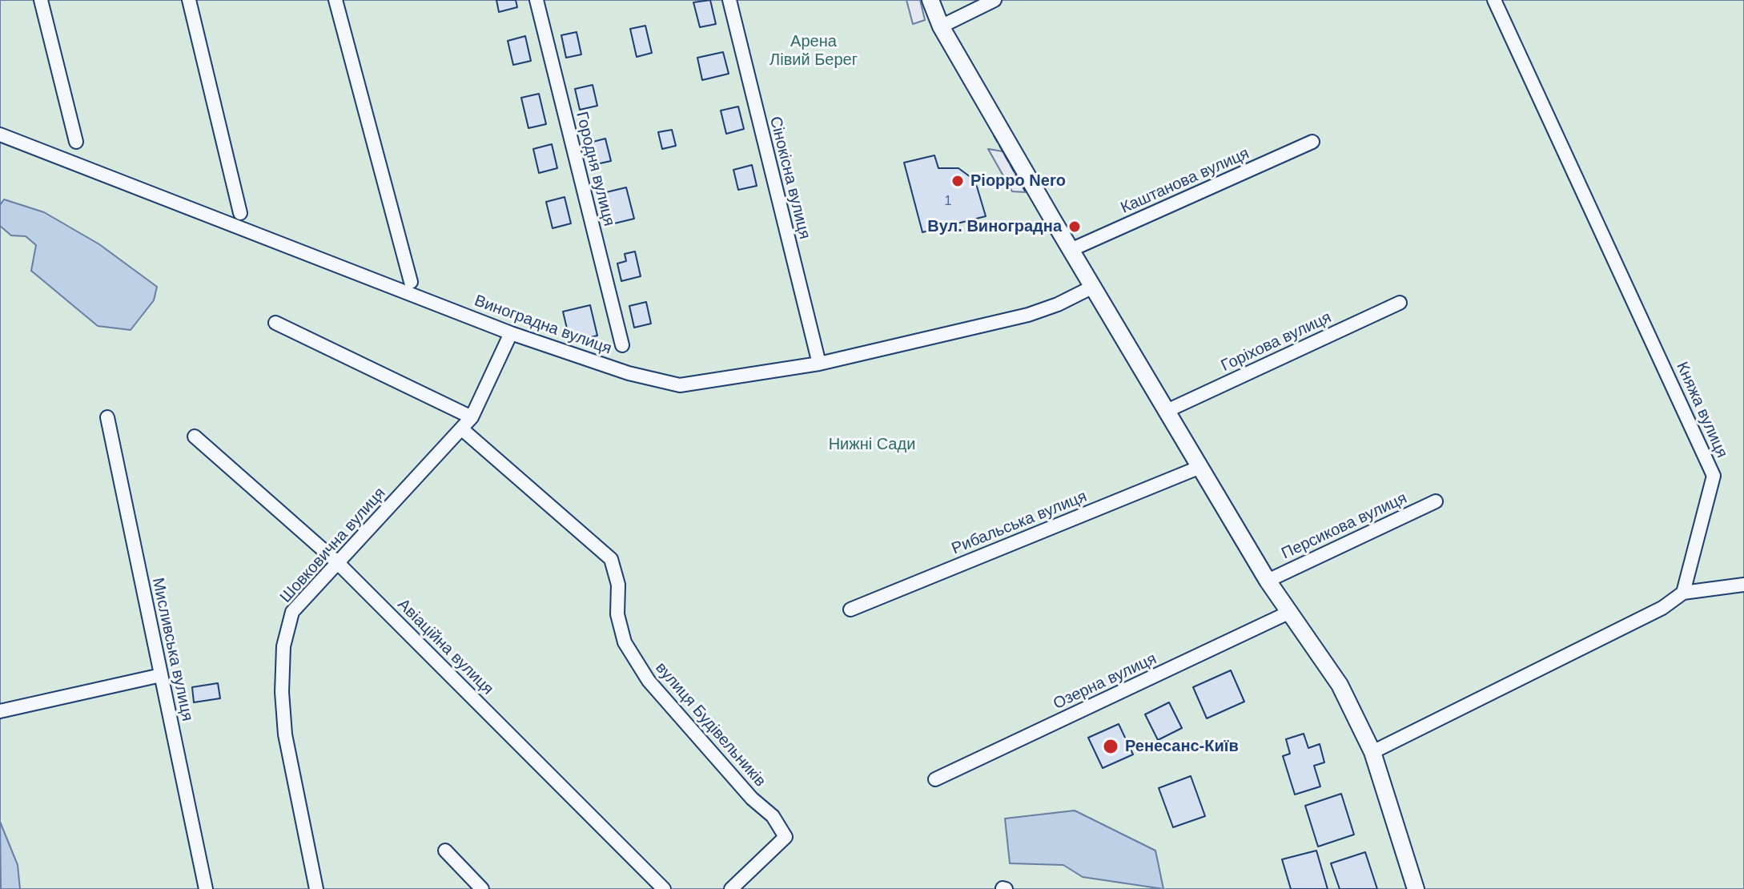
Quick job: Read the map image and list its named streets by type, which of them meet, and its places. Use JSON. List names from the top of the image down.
{
  "streets": {
    "street": [
      "Городня вулиця",
      "Сінокісна вулиця",
      "Каштанова вулиця",
      "Виноградна вулиця",
      "Горіхова вулиця",
      "Княжа вулиця",
      "Рибальська вулиця",
      "Персикова вулиця",
      "Шовковична вулиця",
      "Авіаційна вулиця",
      "Мисливська вулиця",
      "Озерна вулиця",
      "вулиця Будівельників"
    ]
  },
  "crossings": [
    ["Сінокісна вулиця", "Виноградна вулиця"],
    ["Виноградна вулиця", "Шовковична вулиця"],
    ["Шовковична вулиця", "Авіаційна вулиця"],
    ["Шовковична вулиця", "вулиця Будівельників"]
  ],
  "parks": ["Арена Лівий Берег", "Нижні Сади"],
  "places": ["Pioppo Nero", "Вул. Виноградна", "Ренесанс-Київ"],
  "house_numbers": ["1"]
}
